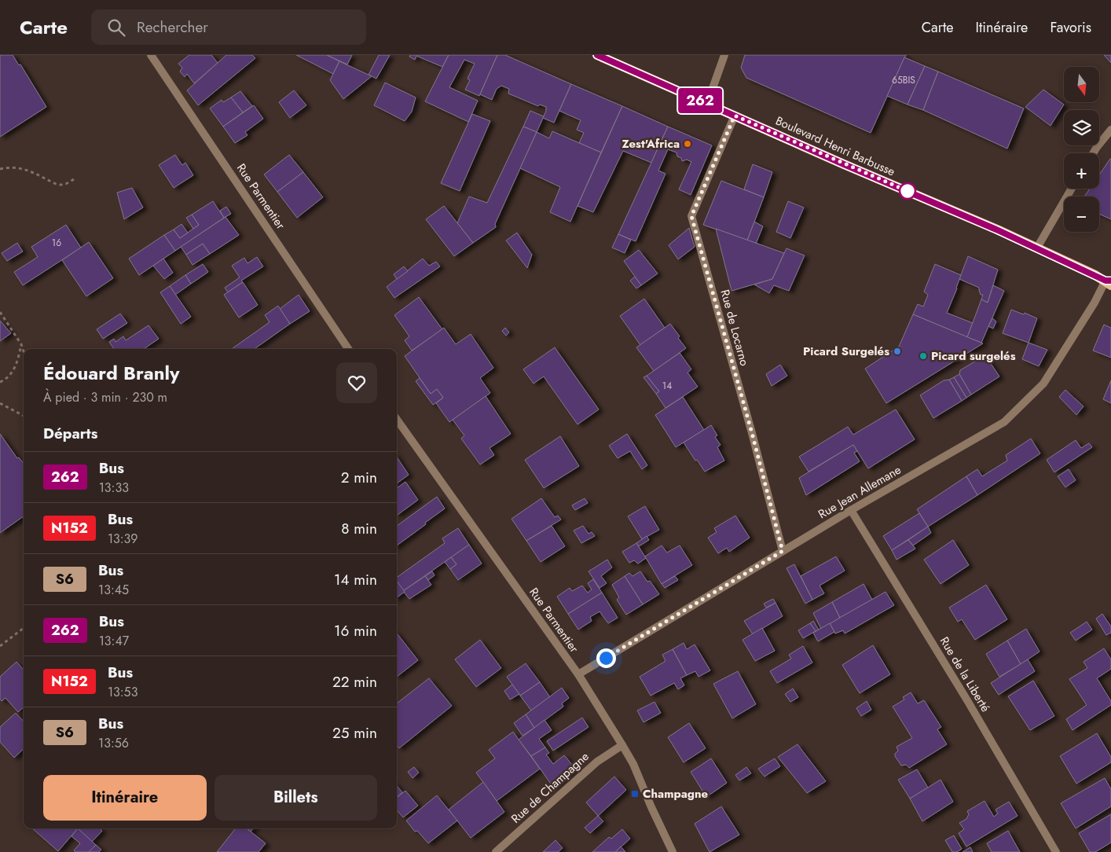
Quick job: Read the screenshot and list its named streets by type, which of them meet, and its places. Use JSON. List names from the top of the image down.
{
  "streets": {
    "main road": ["Boulevard Henri Barbusse"],
    "street": [
      "Rue Parmentier",
      "Rue de Locarno",
      "Rue Jean Allemane",
      "Rue de la Liberté",
      "Rue de Champagne"
    ]
  },
  "crossings": [
    ["Boulevard Henri Barbusse", "Rue de Locarno"],
    ["Boulevard Henri Barbusse", "Rue Jean Allemane"],
    ["Rue Parmentier", "Rue Jean Allemane"],
    ["Rue Parmentier", "Rue de Champagne"],
    ["Rue de Locarno", "Rue Jean Allemane"],
    ["Rue Jean Allemane", "Rue de la Liberté"]
  ],
  "places": {
    "other": ["Zest'Africa", "Picard Surgelés", "Picard surgelés"],
    "transit": ["Champagne"]
  },
  "lines": ["bus line 262"],
  "house_numbers": ["65BIS", "16", "14"],
  "north": "bottom",
  "page": {
    "header": "Carte",
    "search": "Rechercher",
    "nav": ["Carte", "Itinéraire", "Favoris"],
    "on_map": "262",
    "map_buttons": ["+", "−"],
    "heading": [
      ["Édouard Branly", "À pied · 3 min · 230 m"],
      "Départs"
    ],
    "list": [
      {
        "mark": "262",
        "name": "Bus",
        "note": "13:33",
        "value": "2 min"
      },
      {
        "mark": "N152",
        "name": "Bus",
        "note": "13:39",
        "value": "8 min"
      },
      {
        "mark": "S6",
        "name": "Bus",
        "note": "13:45",
        "value": "14 min"
      },
      {
        "mark": "262",
        "name": "Bus",
        "note": "13:47",
        "value": "16 min"
      },
      {
        "mark": "N152",
        "name": "Bus",
        "note": "13:53",
        "value": "22 min"
      },
      {
        "mark": "S6",
        "name": "Bus",
        "note": "13:56",
        "value": "25 min"
      }
    ],
    "buttons": ["Itinéraire", "Billets"]
  }
}
